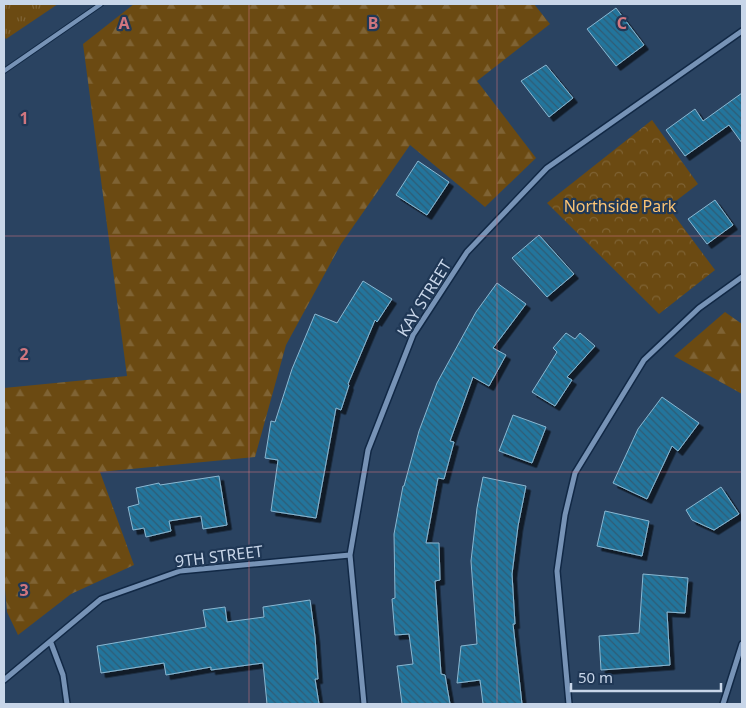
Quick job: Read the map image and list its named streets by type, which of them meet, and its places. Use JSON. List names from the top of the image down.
{
  "streets": {
    "street": ["KAY STREET", "9TH STREET"]
  },
  "crossings": [
    ["KAY STREET", "9TH STREET"]
  ],
  "parks": ["Northside Park"],
  "scale_bar": "50 m",
  "grid": {
    "columns": ["A", "B", "C"],
    "rows": ["1", "2", "3"]
  }
}
